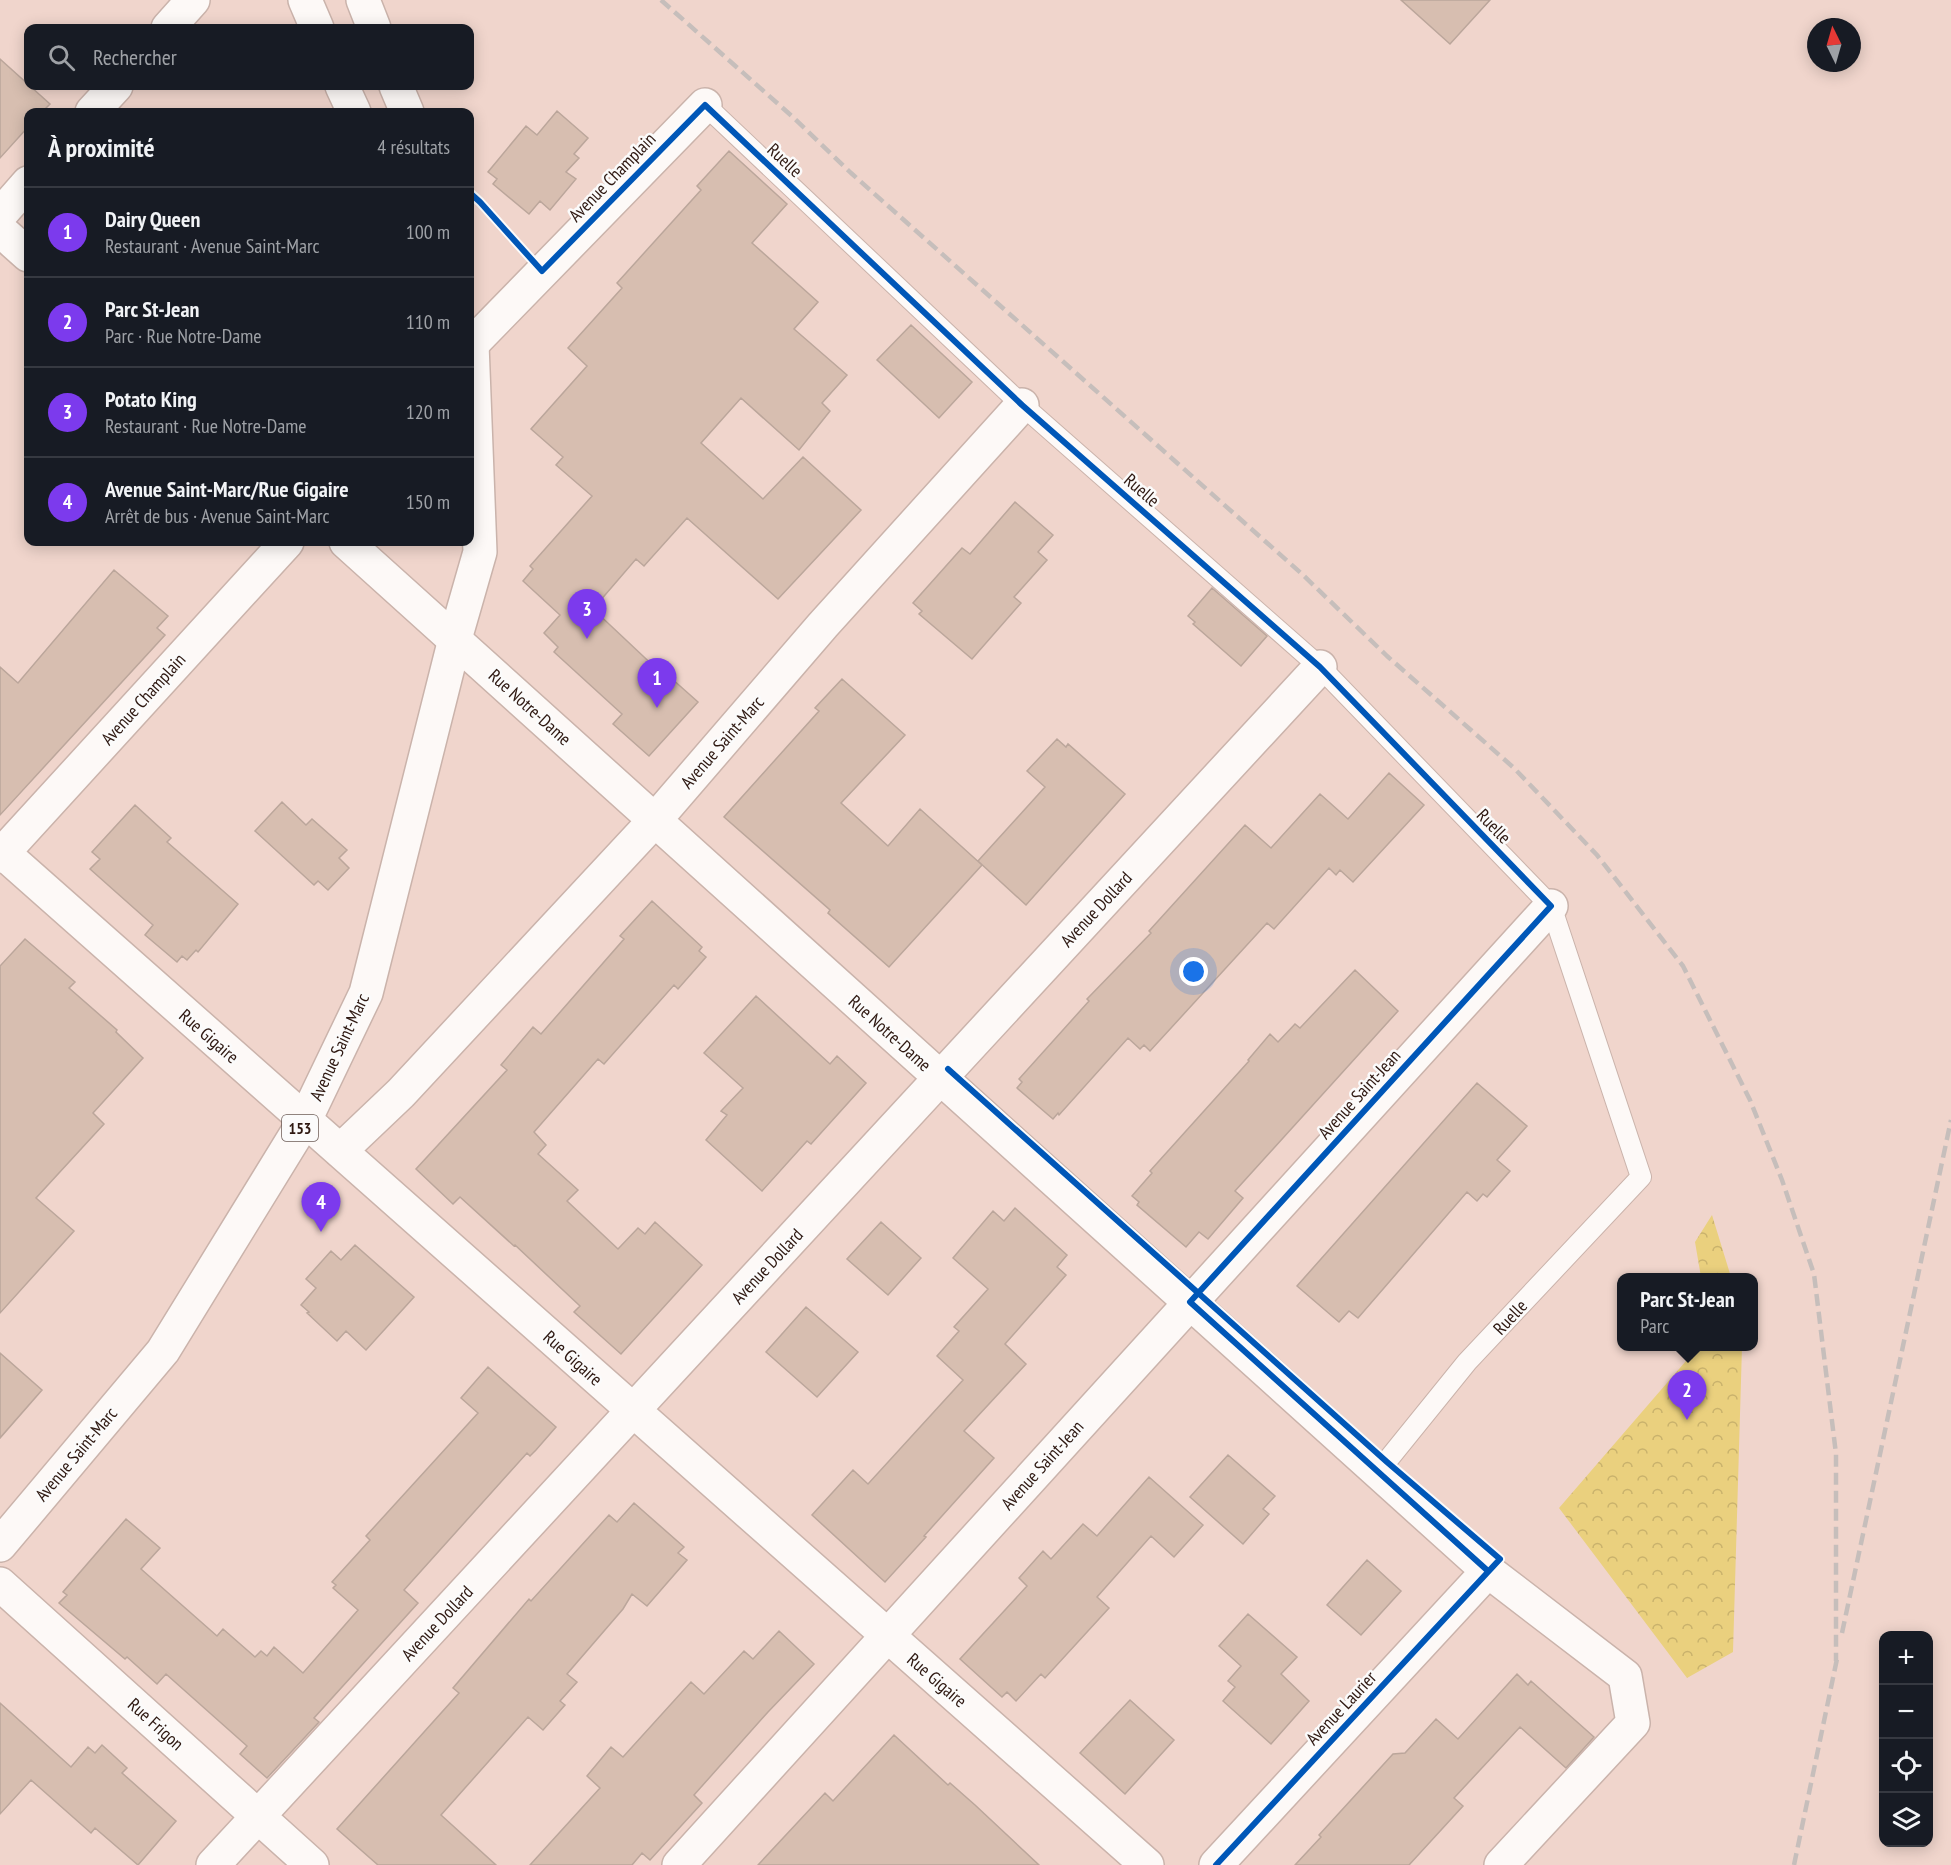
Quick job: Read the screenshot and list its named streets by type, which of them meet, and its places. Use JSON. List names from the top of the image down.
{
  "streets": {
    "street": [
      "Avenue Champlain",
      "Rue Notre-Dame",
      "Avenue Saint-Marc",
      "Avenue Dollard",
      "Rue Gigaire",
      "Avenue Saint-Jean",
      "153",
      "Avenue Laurier",
      "Rue Frigon"
    ],
    "lane": ["Ruelle"]
  },
  "crossings": [
    ["Ruelle", "Avenue Champlain"],
    ["Ruelle", "Rue Notre-Dame"],
    ["Ruelle", "Avenue Saint-Marc"],
    ["Ruelle", "Avenue Dollard"],
    ["Ruelle", "Avenue Saint-Jean"],
    ["Avenue Champlain", "Rue Gigaire"],
    ["Rue Notre-Dame", "Avenue Saint-Marc"],
    ["Rue Notre-Dame", "Avenue Dollard"],
    ["Rue Notre-Dame", "Avenue Saint-Jean"],
    ["Rue Notre-Dame", "153"],
    ["Rue Notre-Dame", "Avenue Laurier"],
    ["Avenue Saint-Marc", "Rue Gigaire"],
    ["Avenue Saint-Marc", "153"],
    ["Avenue Dollard", "Rue Gigaire"],
    ["Avenue Dollard", "Rue Frigon"],
    ["Rue Gigaire", "Avenue Saint-Jean"]
  ],
  "north": "top",
  "page": {
    "search": "Rechercher",
    "heading": ["À proximité", "4 résultats"],
    "list": [
      {
        "mark": "1",
        "name": "Dairy Queen",
        "note": "Restaurant · Avenue Saint-Marc",
        "value": "100 m"
      },
      {
        "mark": "2",
        "name": "Parc St-Jean",
        "note": "Parc · Rue Notre-Dame",
        "value": "110 m"
      },
      {
        "mark": "3",
        "name": "Potato King",
        "note": "Restaurant · Rue Notre-Dame",
        "value": "120 m"
      },
      {
        "mark": "4",
        "name": "Avenue Saint-Marc/Rue Gigaire",
        "note": "Arrêt de bus · Avenue Saint-Marc",
        "value": "150 m"
      }
    ],
    "pins": [
      "3",
      "1",
      "4",
      "2"
    ],
    "popup": ["Parc St-Jean", "Parc"],
    "map_buttons": ["+", "−"]
  }
}
